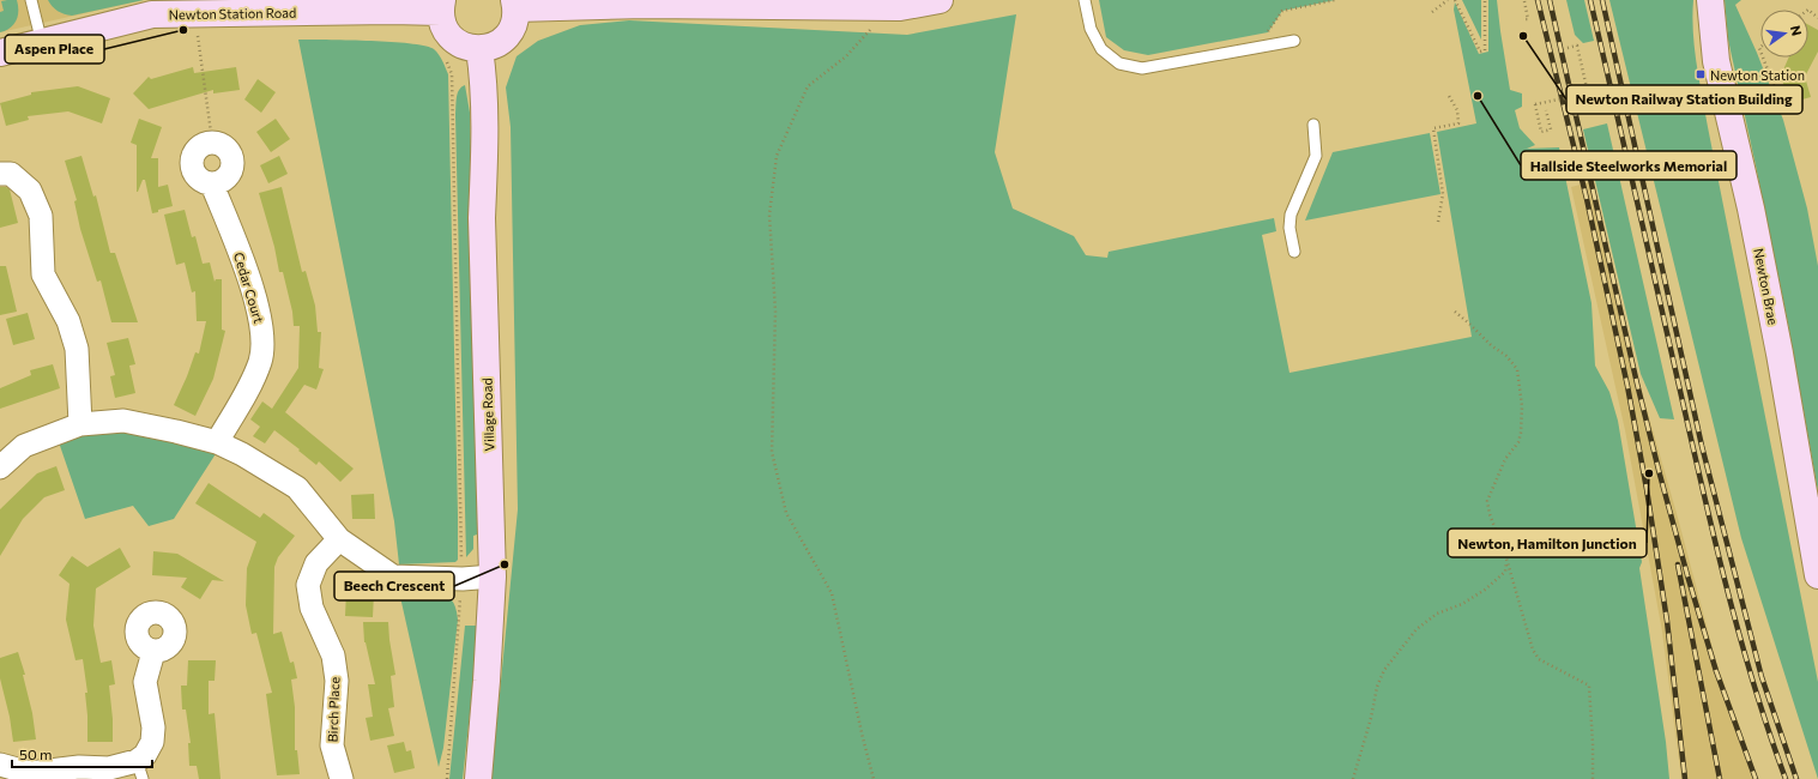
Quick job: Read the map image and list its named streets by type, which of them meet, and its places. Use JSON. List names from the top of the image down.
{
  "streets": {
    "street": [
      "Newton Station Road",
      "Newton Brae",
      "Cedar Court",
      "Village Road",
      "Birch Place"
    ]
  },
  "places": {
    "other": [
      "Aspen Place",
      "Newton Railway Station Building",
      "Hallside Steelworks Memorial",
      "Newton, Hamilton Junction",
      "Beech Crescent"
    ],
    "transit": ["Newton Station"]
  },
  "scale_bar": "50 m",
  "north": "right"
}
